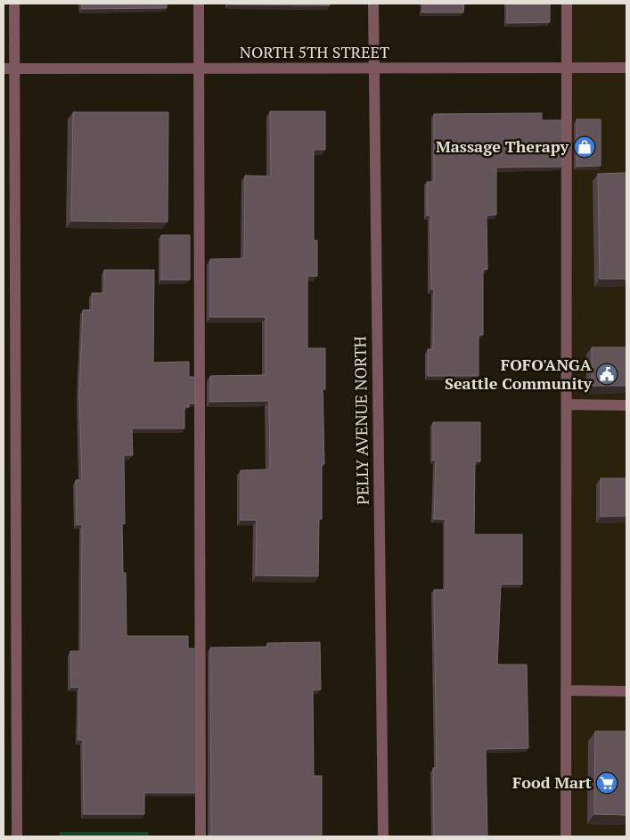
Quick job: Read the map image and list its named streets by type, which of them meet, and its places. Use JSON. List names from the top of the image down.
{
  "streets": {
    "street": ["NORTH 5TH STREET", "PELLY AVENUE NORTH"]
  },
  "crossings": [
    ["NORTH 5TH STREET", "PELLY AVENUE NORTH"]
  ],
  "places": {
    "shop": ["Massage Therapy"],
    "public building": ["FOFO'ANGA Seattle Community"],
    "supermarket": ["Food Mart"]
  }
}
